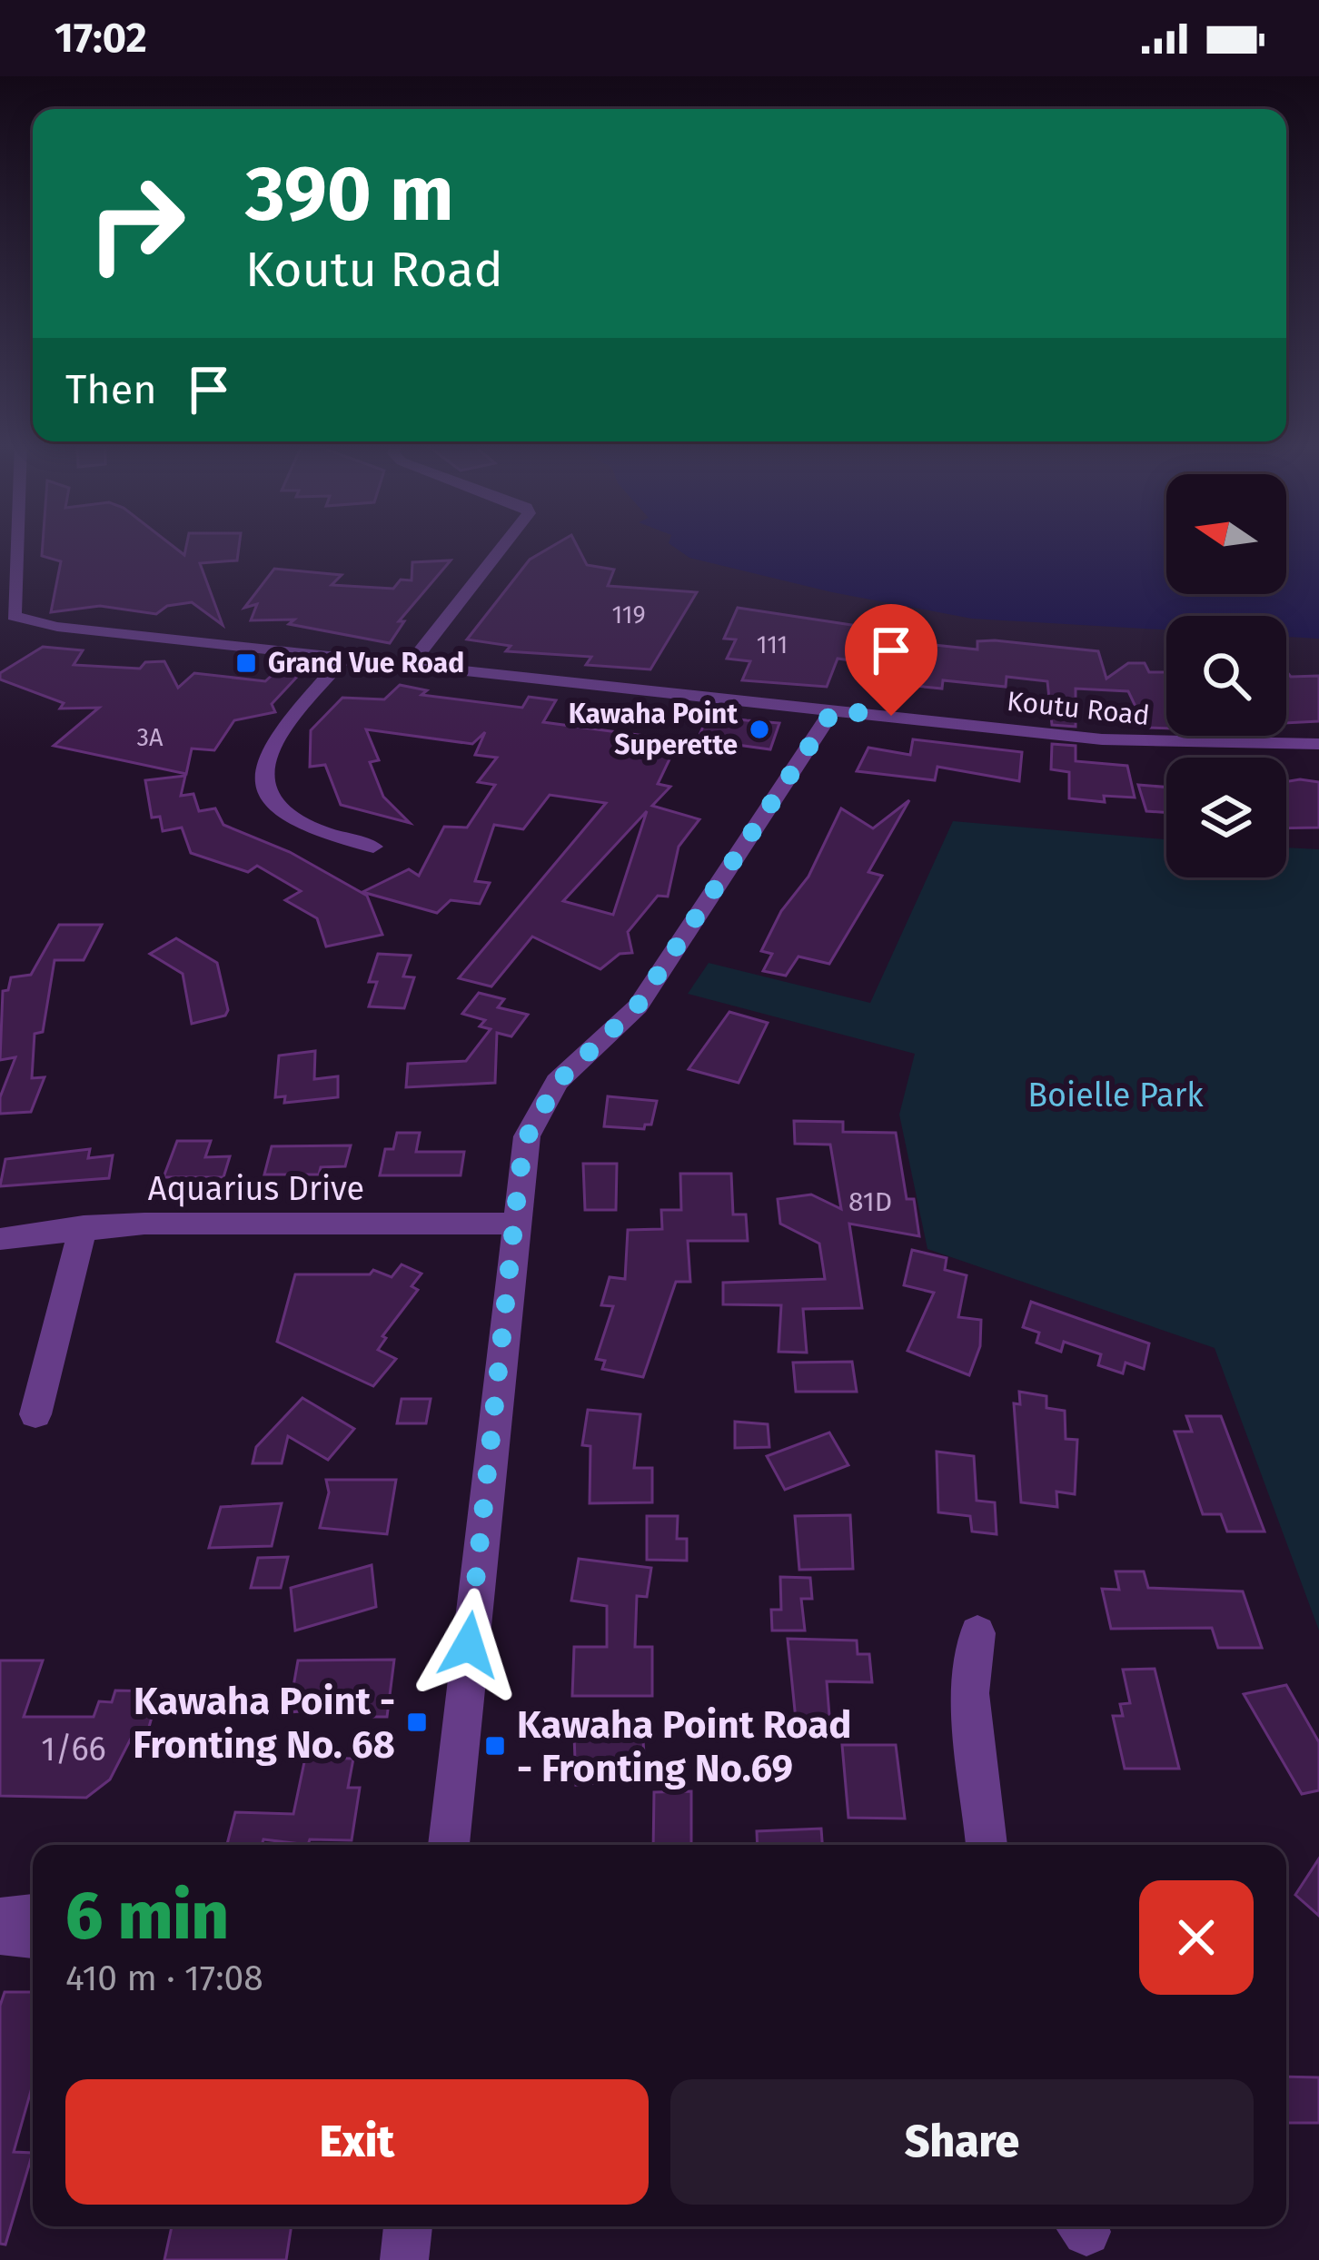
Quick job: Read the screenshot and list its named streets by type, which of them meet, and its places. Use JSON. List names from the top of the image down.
{
  "streets": {
    "street": ["Koutu Road", "Aquarius Drive"]
  },
  "parks": ["Boielle Park"],
  "places": {
    "transit": ["Grand Vue Road", "Kawaha Point - Fronting No. 68", "Kawaha Point Road - Fronting No.69"],
    "other": ["Kawaha Point Superette"]
  },
  "house_numbers": [
    "119",
    "111",
    "3A",
    "81D",
    "1/66"
  ],
  "north": "left",
  "page": {
    "status": "17:02",
    "turn": ["390 m", "Koutu Road"],
    "then": "Then",
    "heading": ["6 min", "410 m · 17:08"],
    "buttons": ["Exit", "Share"]
  }
}
